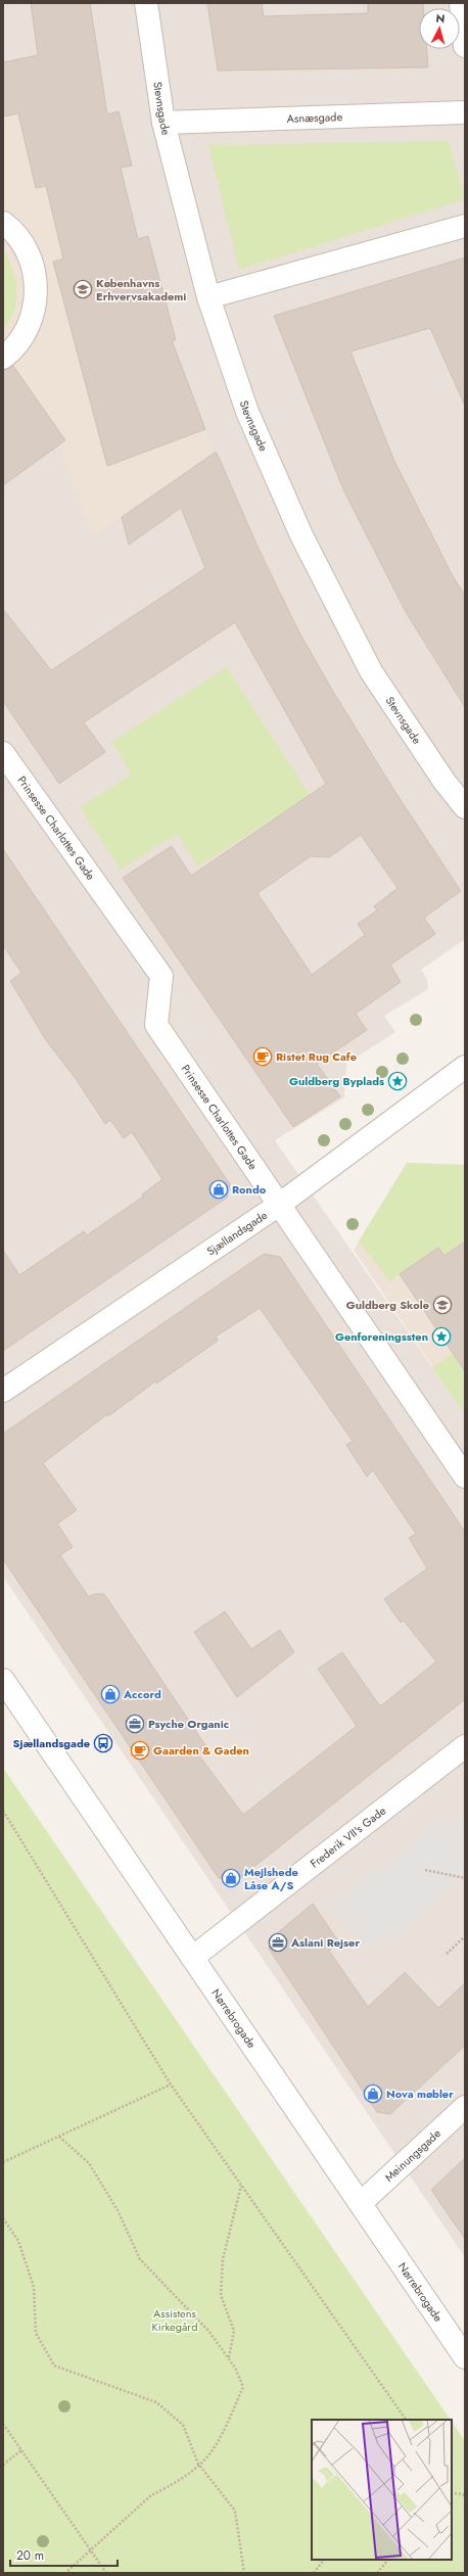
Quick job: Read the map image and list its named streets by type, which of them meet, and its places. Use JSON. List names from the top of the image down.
{
  "streets": {
    "street": [
      "Stevnsgade",
      "Asnæsgade",
      "Prinsesse Charlottes Gade",
      "Sjællandsgade",
      "Frederik VII's Gade",
      "Nørrebrogade",
      "Meinungsgade"
    ]
  },
  "crossings": [
    ["Stevnsgade", "Asnæsgade"],
    ["Prinsesse Charlottes Gade", "Sjællandsgade"],
    ["Frederik VII's Gade", "Nørrebrogade"],
    ["Nørrebrogade", "Meinungsgade"]
  ],
  "parks": ["Assistens Kirkegård"],
  "places": {
    "school or university": ["Københavns Erhvervsakademi", "Guldberg Skole"],
    "cafe": ["Ristet Rug Cafe", "Gaarden & Gaden"],
    "place": ["Guldberg Byplads", "Genforeningssten"],
    "shop": [
      "Rondo",
      "Accord",
      "Mejlshede Låse A/S",
      "Nova møbler"
    ],
    "office": ["Psyche Organic", "Aslani Rejser"],
    "bus stop": ["Sjællandsgade"]
  },
  "scale_bar": "20 m",
  "north": "top"
}
